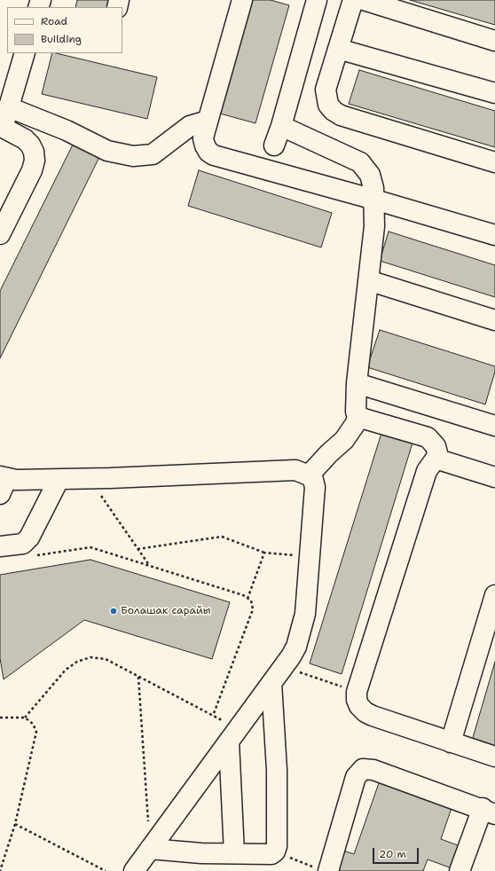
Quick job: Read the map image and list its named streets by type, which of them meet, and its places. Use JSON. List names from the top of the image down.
{
  "places": ["Болашак сарайы"],
  "legend": ["Road", "Building"],
  "scale_bar": "20 m"
}
